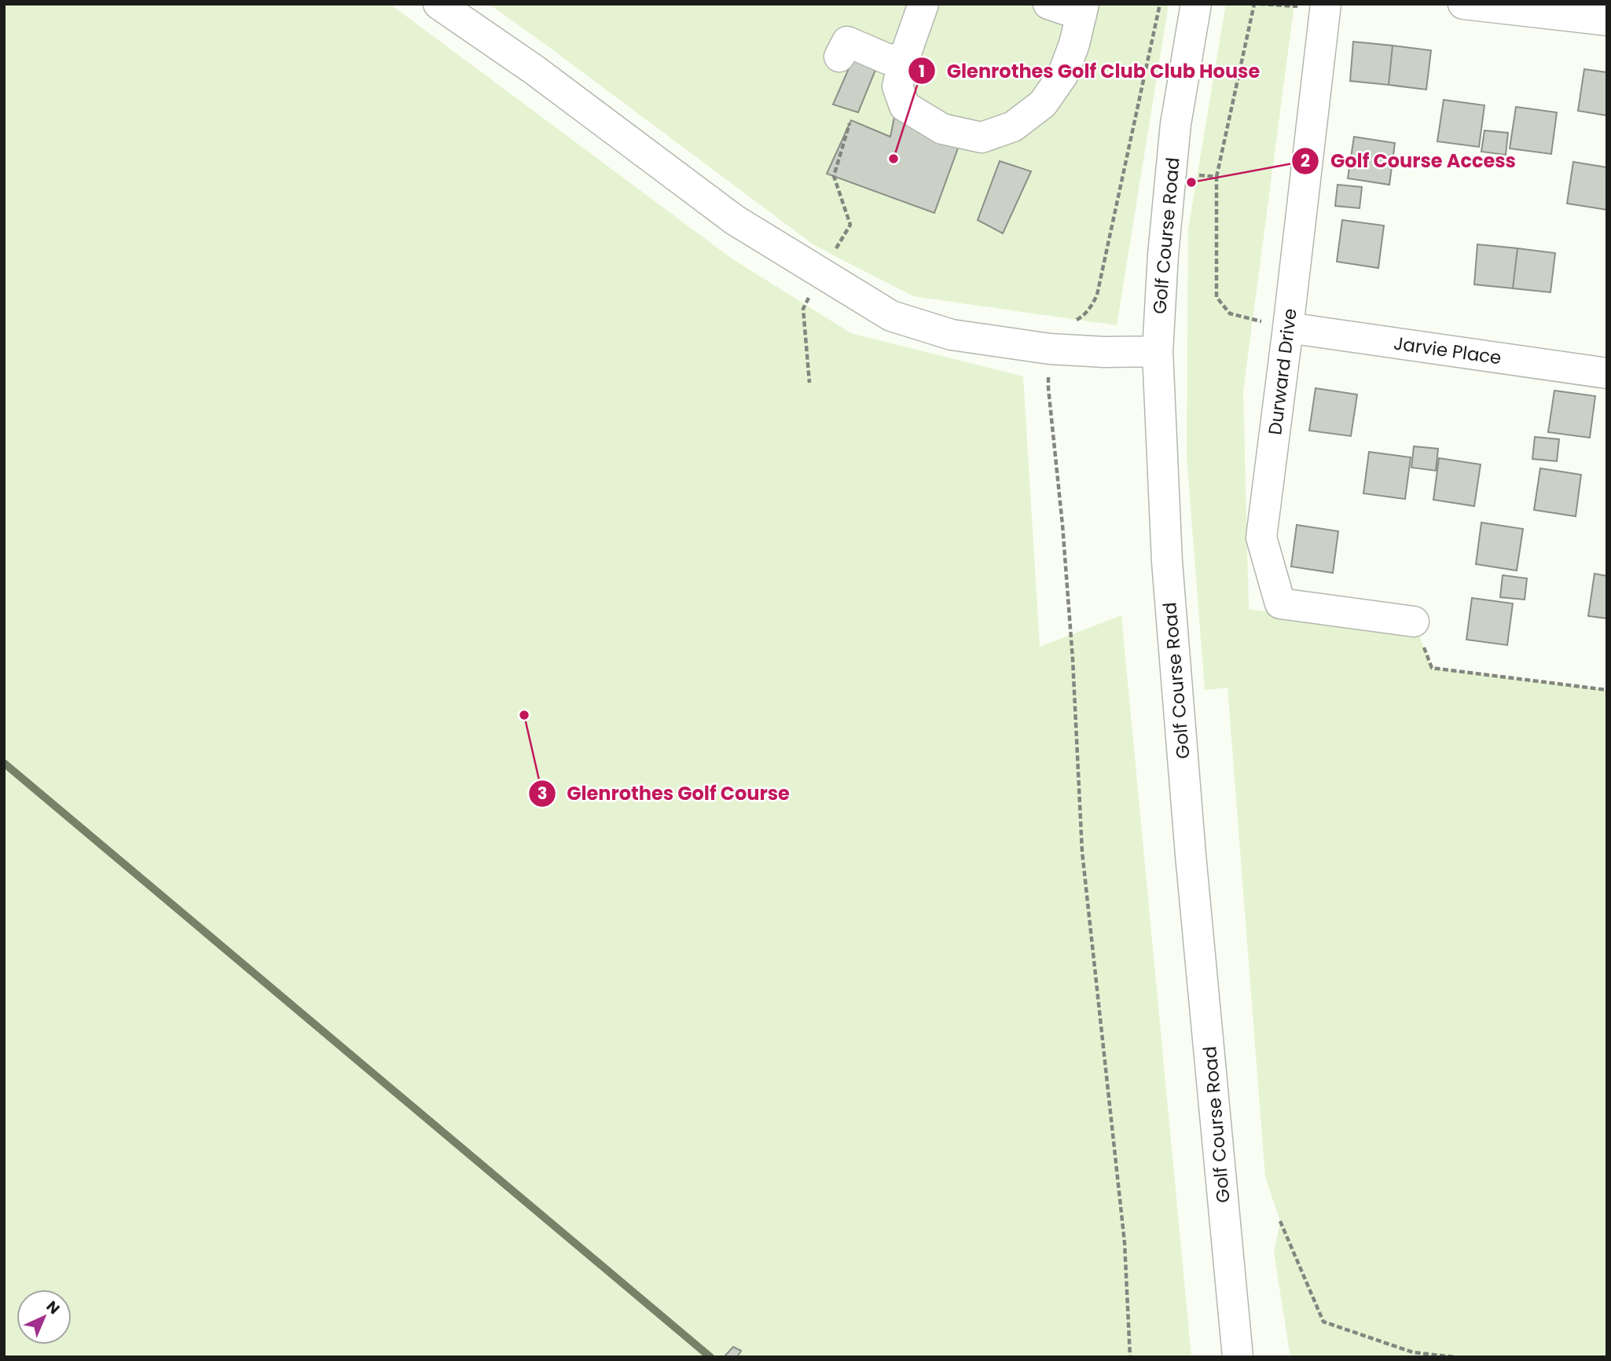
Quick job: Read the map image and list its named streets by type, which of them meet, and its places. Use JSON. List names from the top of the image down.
{
  "streets": {
    "street": ["Golf Course Road", "Jarvie Place", "Durward Drive"]
  },
  "crossings": [
    ["Jarvie Place", "Durward Drive"]
  ],
  "places": ["Glenrothes Golf Club Club House", "Golf Course Access", "Glenrothes Golf Course"],
  "north": "top right"
}
